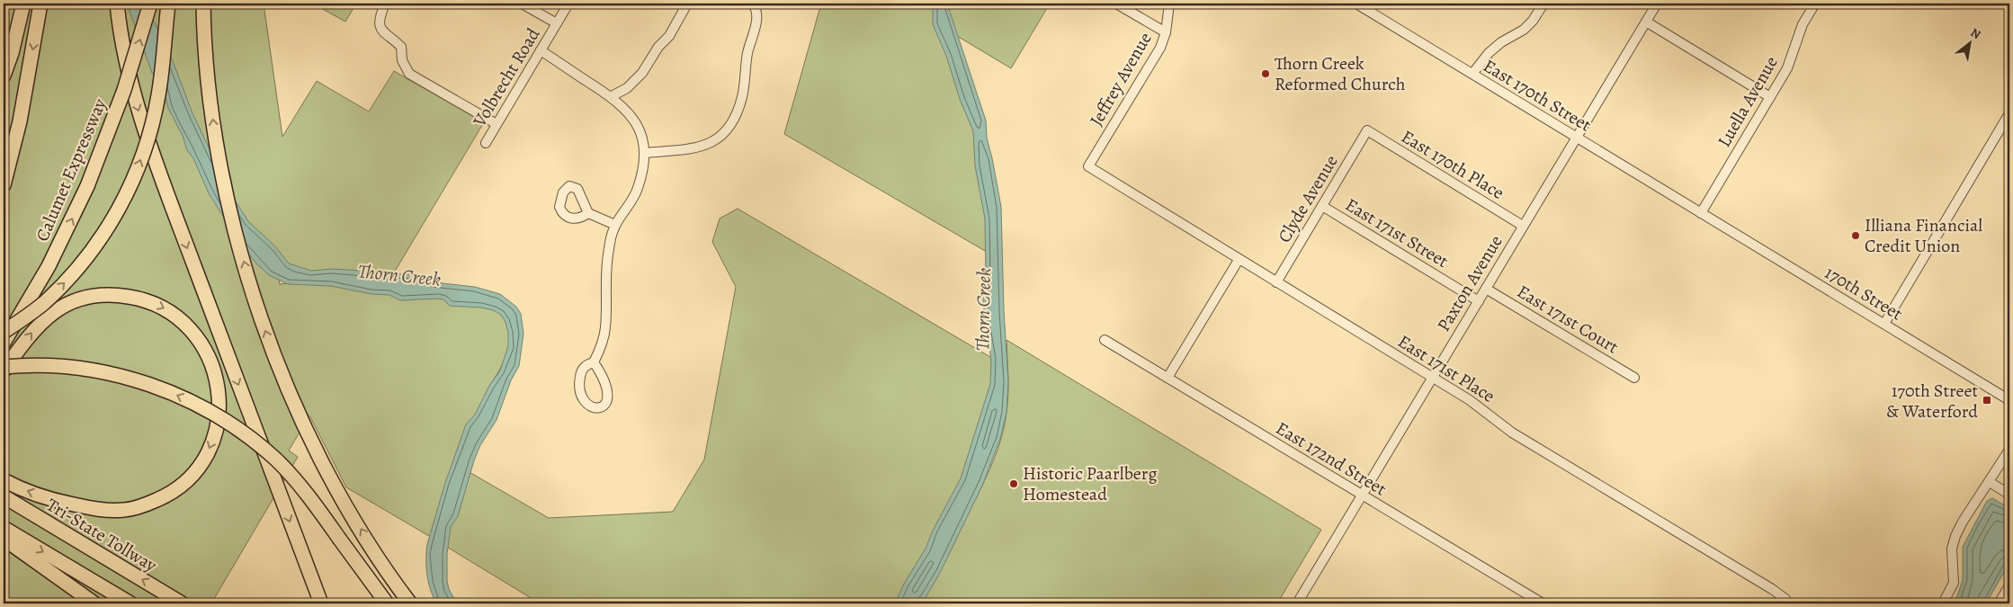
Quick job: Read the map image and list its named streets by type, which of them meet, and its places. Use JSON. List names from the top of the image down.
{
  "streets": {
    "highway": ["Calumet Expressway", "Tri-State Tollway"],
    "street": [
      "Volbrecht Road",
      "Jeffrey Avenue",
      "East 170th Street",
      "Luella Avenue",
      "East 170th Place",
      "Clyde Avenue",
      "East 171st Street",
      "Paxton Avenue",
      "170th Street",
      "East 171st Court",
      "East 171st Place",
      "East 172nd Street"
    ]
  },
  "crossings": [
    ["Jeffrey Avenue", "East 171st Place"],
    ["East 170th Street", "Luella Avenue"],
    ["East 170th Street", "Paxton Avenue"],
    ["East 170th Street", "170th Street"],
    ["Luella Avenue", "170th Street"],
    ["East 170th Place", "Clyde Avenue"],
    ["East 170th Place", "Paxton Avenue"],
    ["Clyde Avenue", "East 171st Street"],
    ["Clyde Avenue", "East 171st Place"],
    ["East 171st Street", "Paxton Avenue"],
    ["Paxton Avenue", "East 171st Court"],
    ["Paxton Avenue", "East 171st Place"],
    ["Paxton Avenue", "East 172nd Street"]
  ],
  "water": ["Thorn Creek"],
  "places": {
    "other": ["Thorn Creek Reformed Church", "Illiana Financial Credit Union", "Historic Paarlberg Homestead"],
    "transit": ["170th Street & Waterford"]
  },
  "north": "top right"
}
